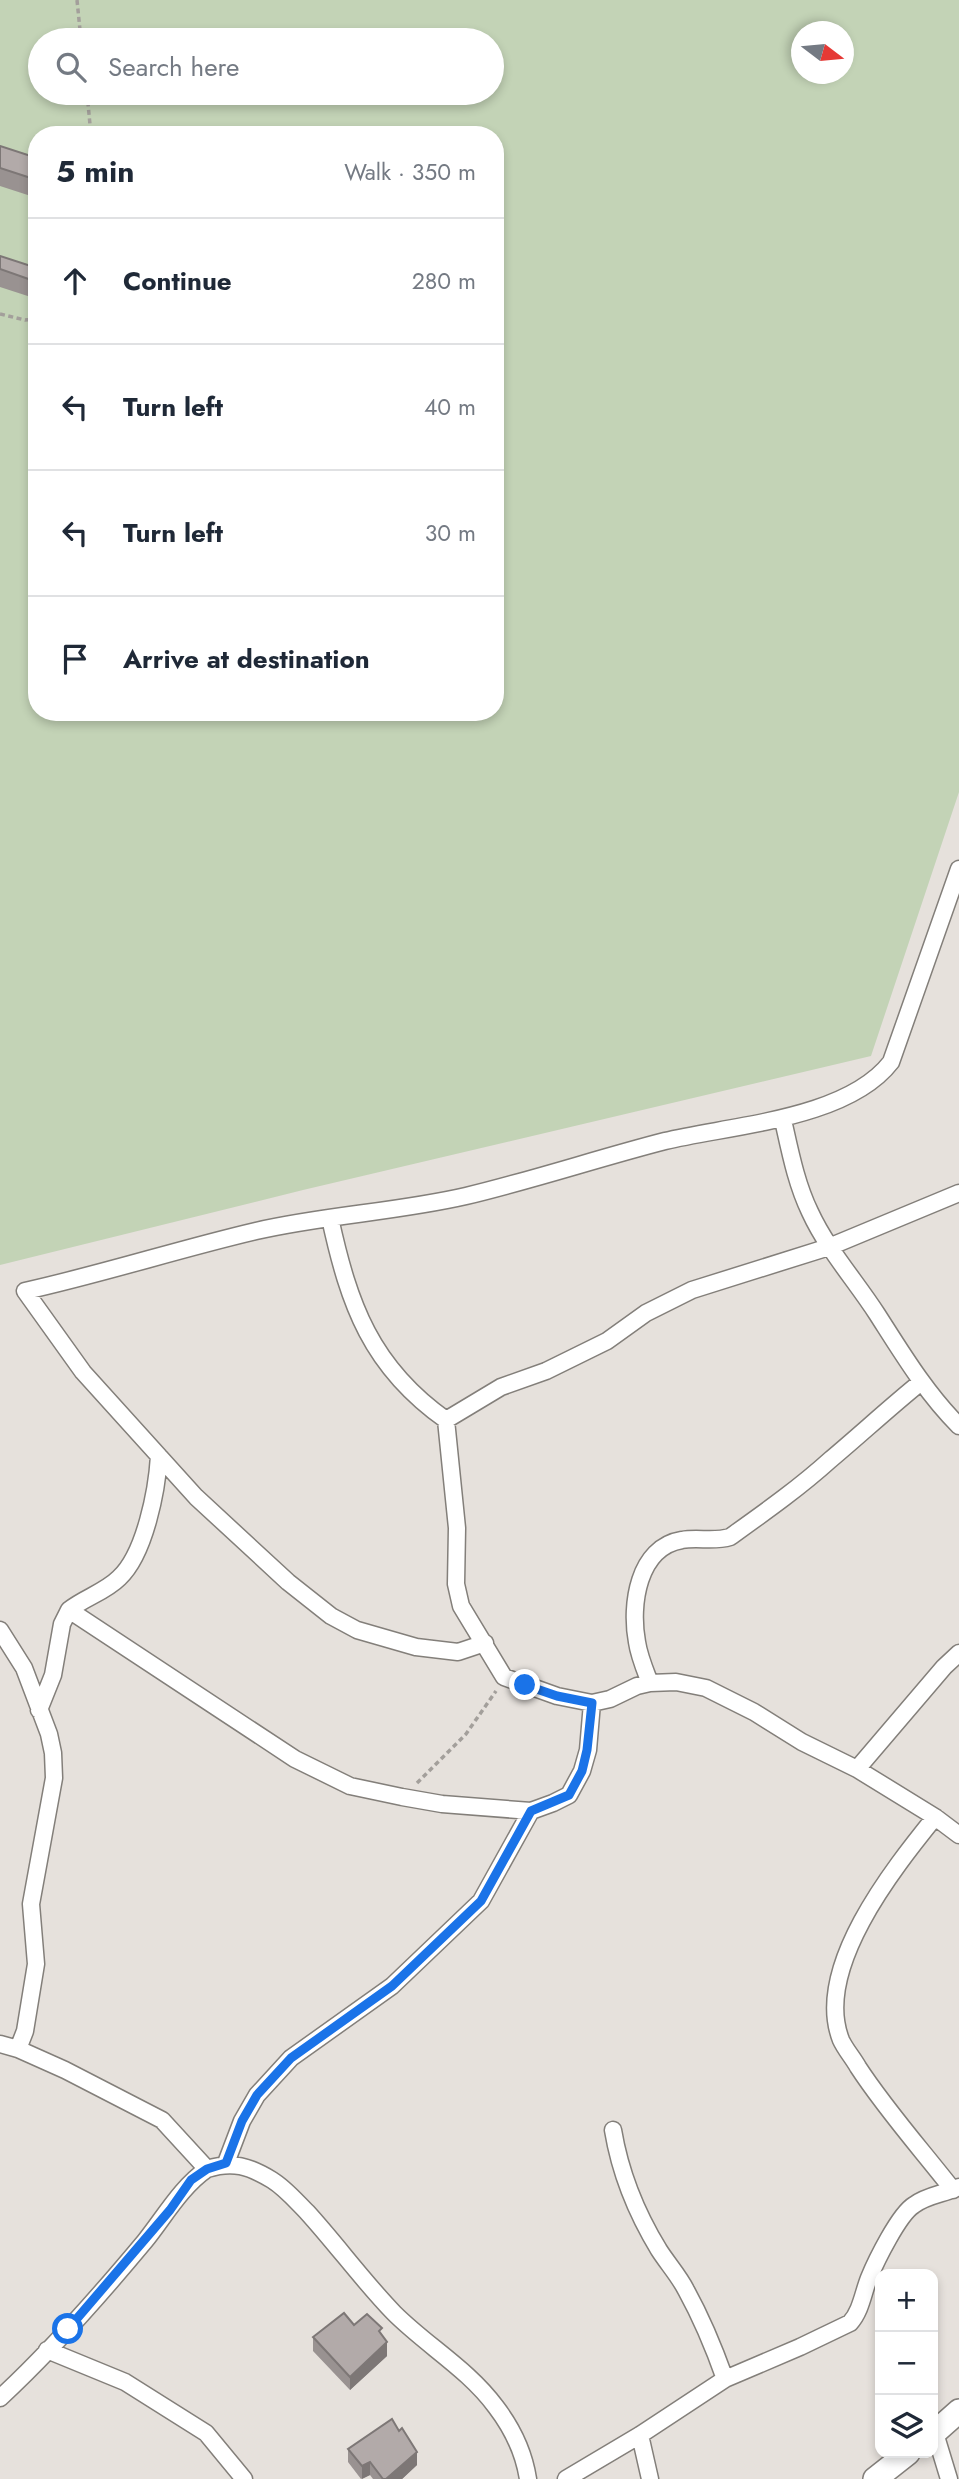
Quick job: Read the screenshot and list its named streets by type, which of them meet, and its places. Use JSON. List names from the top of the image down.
{
  "north": "right",
  "page": {
    "search": "Search here",
    "heading": ["5 min", "Walk · 350 m"],
    "list": [
      ["Continue", "280 m"],
      ["Turn left", "40 m"],
      ["Turn left", "30 m"],
      "Arrive at destination"
    ],
    "map_buttons": ["+", "−"]
  }
}
